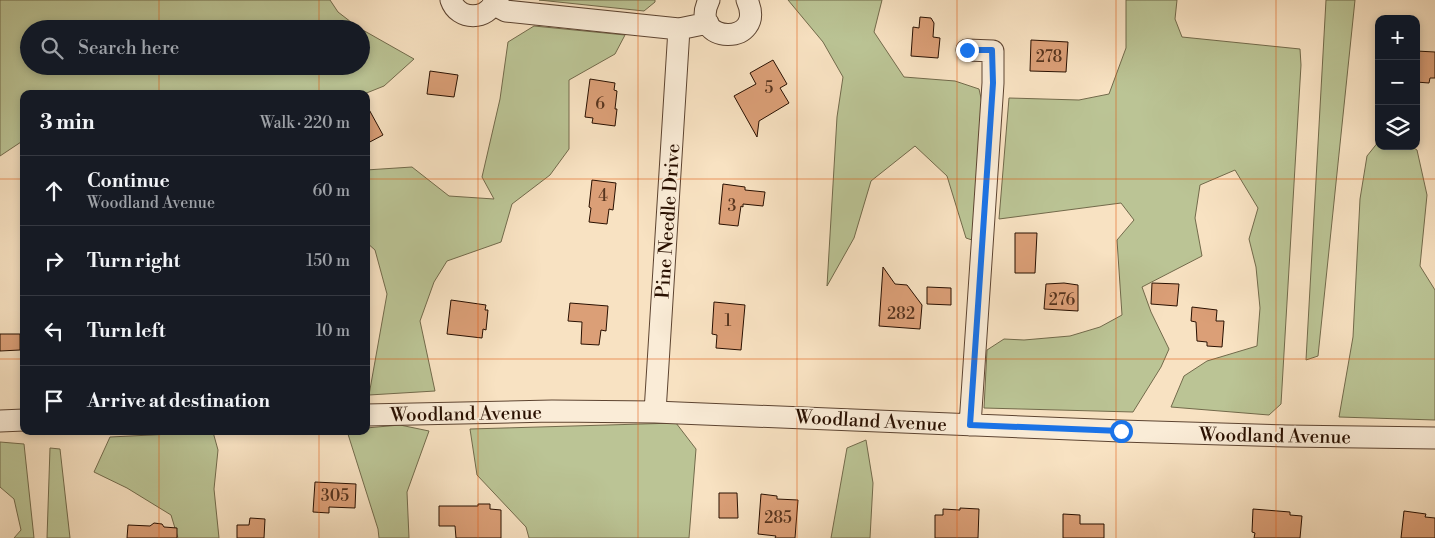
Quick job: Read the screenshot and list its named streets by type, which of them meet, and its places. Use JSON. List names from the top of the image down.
{
  "streets": {
    "street": ["Pine Needle Drive", "Woodland Avenue"]
  },
  "crossings": [
    ["Pine Needle Drive", "Woodland Avenue"]
  ],
  "house_numbers": [
    "278",
    "5",
    "6",
    "4",
    "3",
    "276",
    "282",
    "1",
    "305",
    "285"
  ],
  "page": {
    "map_buttons": ["+", "−"],
    "search": "Search here",
    "heading": ["3 min", "Walk · 220 m"],
    "list": [
      ["Continue", "Woodland Avenue", "60 m"],
      ["Turn right", "150 m"],
      ["Turn left", "10 m"],
      "Arrive at destination"
    ]
  }
}
